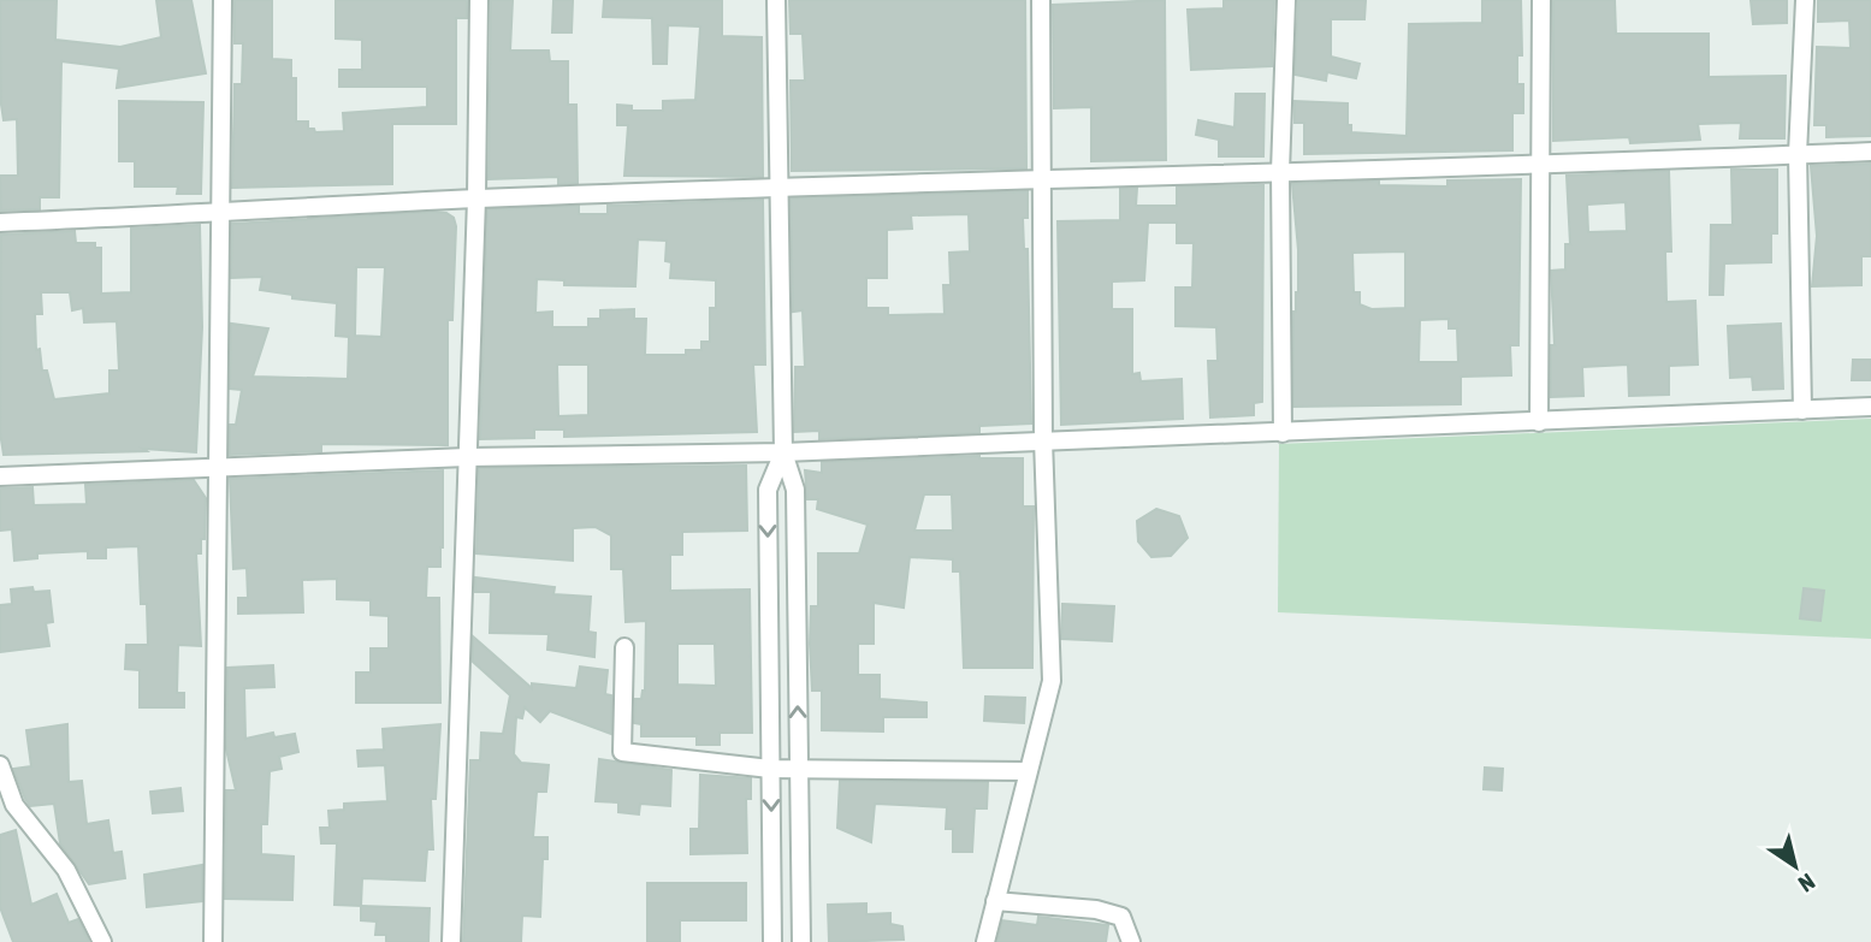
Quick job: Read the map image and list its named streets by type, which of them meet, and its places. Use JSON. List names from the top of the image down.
{
  "north": "bottom right"
}
